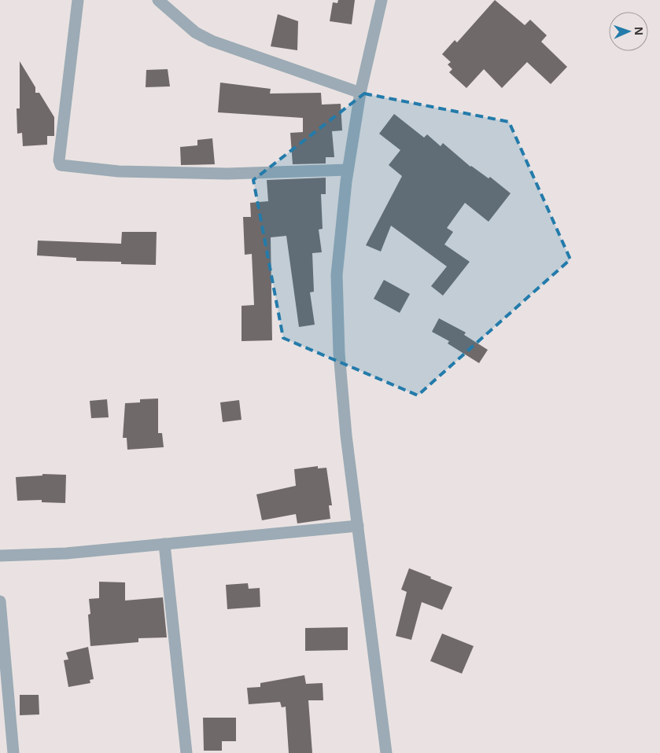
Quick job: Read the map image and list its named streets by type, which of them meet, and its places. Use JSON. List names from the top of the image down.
{
  "north": "right"
}
